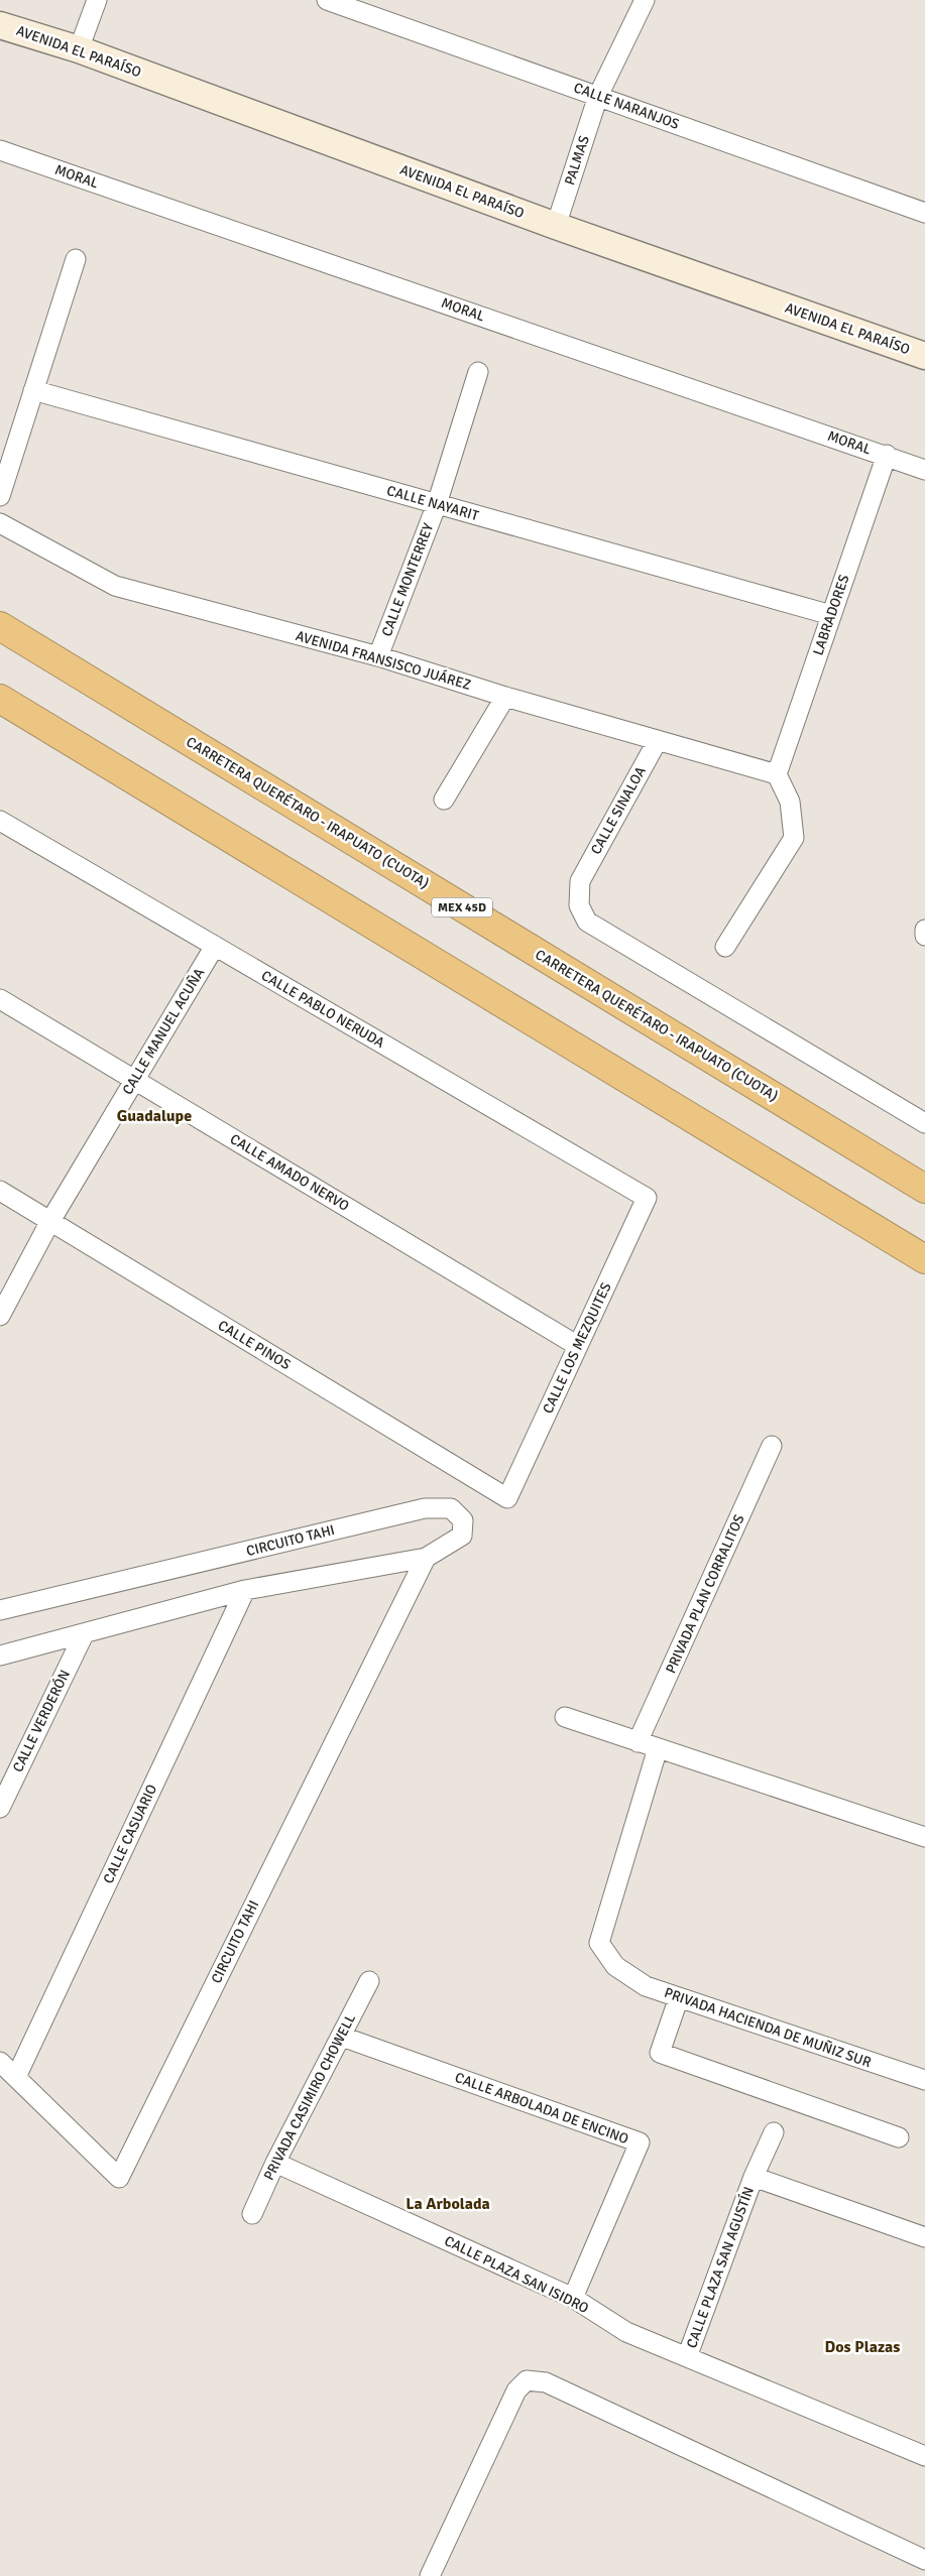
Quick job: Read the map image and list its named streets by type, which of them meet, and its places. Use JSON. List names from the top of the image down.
{
  "streets": {
    "highway": ["CARRETERA QUERÉTARO - IRAPUATO (CUOTA)", "MEX 45D"],
    "street": [
      "AVENIDA EL PARAÍSO",
      "CALLE NARANJOS",
      "PALMAS",
      "MORAL",
      "CALLE NAYARIT",
      "CALLE MONTERREY",
      "LABRADORES",
      "AVENIDA FRANSISCO JUÁREZ",
      "CALLE SINALOA",
      "CALLE PABLO NERUDA",
      "CALLE MANUEL ACUÑA",
      "CALLE AMADO NERVO",
      "CALLE PINOS",
      "CALLE LOS MEZQUITES",
      "CIRCUITO TAHI",
      "PRIVADA PLAN CORRALITOS",
      "CALLE VERDERÓN",
      "CALLE CASUARIO",
      "PRIVADA HACIENDA DE MUÑIZ SUR",
      "PRIVADA CASIMIRO CHOWELL",
      "CALLE ARBOLADA DE ENCINO",
      "CALLE PLAZA SAN AGUSTÍN",
      "CALLE PLAZA SAN ISIDRO"
    ]
  },
  "crossings": [
    ["AVENIDA EL PARAÍSO", "PALMAS"],
    ["CALLE NARANJOS", "PALMAS"],
    ["MORAL", "LABRADORES"],
    ["CALLE NAYARIT", "CALLE MONTERREY"],
    ["CALLE NAYARIT", "LABRADORES"],
    ["CALLE MONTERREY", "AVENIDA FRANSISCO JUÁREZ"],
    ["LABRADORES", "AVENIDA FRANSISCO JUÁREZ"],
    ["AVENIDA FRANSISCO JUÁREZ", "CALLE SINALOA"],
    ["CALLE PABLO NERUDA", "CALLE MANUEL ACUÑA"],
    ["CALLE PABLO NERUDA", "CALLE LOS MEZQUITES"],
    ["CALLE MANUEL ACUÑA", "CALLE AMADO NERVO"],
    ["CALLE MANUEL ACUÑA", "CALLE PINOS"],
    ["CALLE AMADO NERVO", "CALLE LOS MEZQUITES"],
    ["CALLE PINOS", "CALLE LOS MEZQUITES"],
    ["CIRCUITO TAHI", "CALLE VERDERÓN"],
    ["CIRCUITO TAHI", "CALLE CASUARIO"],
    ["PRIVADA CASIMIRO CHOWELL", "CALLE ARBOLADA DE ENCINO"],
    ["PRIVADA CASIMIRO CHOWELL", "CALLE PLAZA SAN ISIDRO"],
    ["CALLE ARBOLADA DE ENCINO", "CALLE PLAZA SAN ISIDRO"],
    ["CALLE PLAZA SAN AGUSTÍN", "CALLE PLAZA SAN ISIDRO"]
  ],
  "districts": ["Guadalupe", "La Arbolada", "Dos Plazas"]
}
